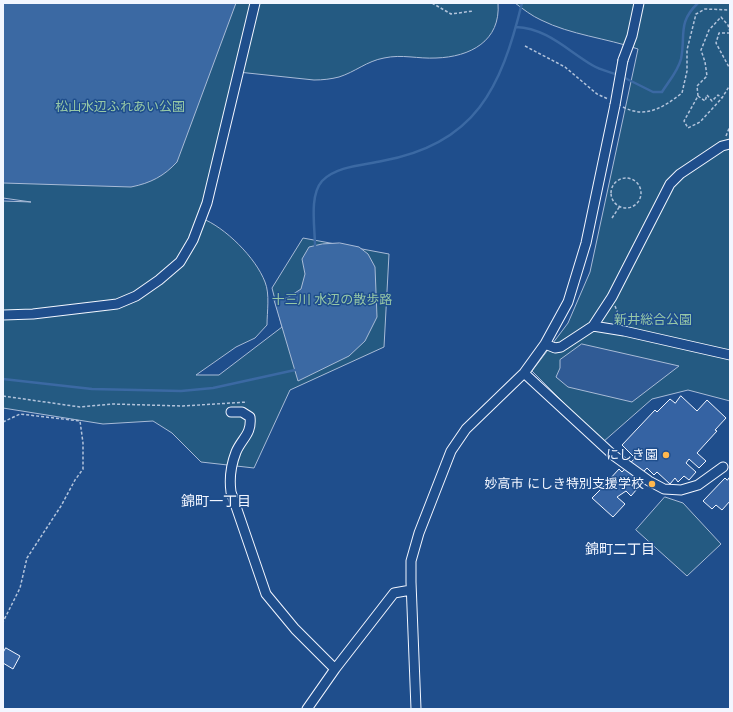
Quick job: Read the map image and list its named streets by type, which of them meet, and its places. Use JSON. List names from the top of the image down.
{
  "districts": ["錦町一丁目", "錦町二丁目"],
  "parks": ["松山水辺ふれあい公園", "十三川 水辺の散歩路", "新井総合公園"],
  "places": ["にしき園", "妙高市 にしき特別支援学校"]
}
